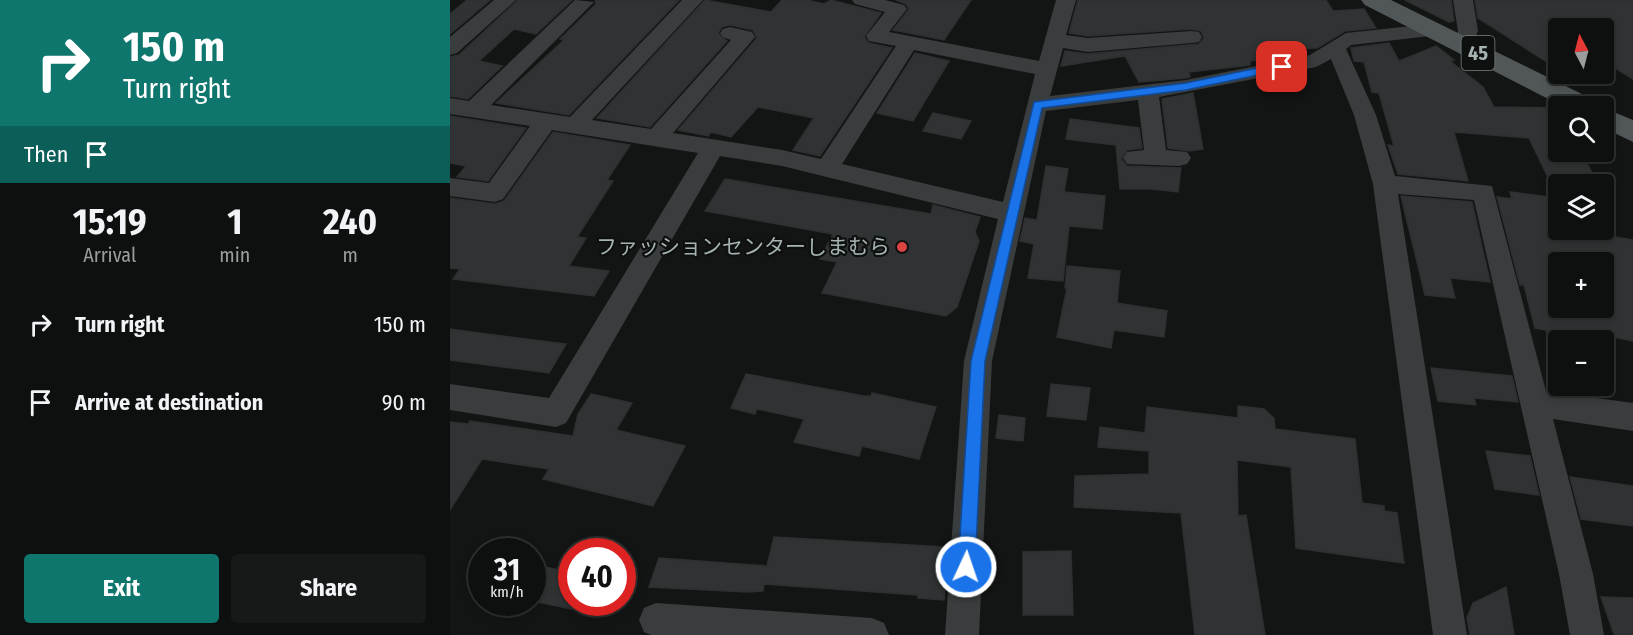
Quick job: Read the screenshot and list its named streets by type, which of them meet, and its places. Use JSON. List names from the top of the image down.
{
  "streets": {
    "main road": ["45"]
  },
  "places": ["ファッションセンターしまむら"],
  "north": "top",
  "page": {
    "turn": ["150 m", "Turn right"],
    "map_buttons": ["+", "−"],
    "then": "Then",
    "eta": [
      "15:19",
      "Arrival",
      "1",
      "min",
      "240",
      "m"
    ],
    "list": [
      {
        "name": "Turn right",
        "value": "150 m"
      },
      {
        "name": "Arrive at destination",
        "value": "90 m"
      }
    ],
    "speed": "31 km/h",
    "limit": "40",
    "buttons": ["Exit", "Share"]
  }
}
